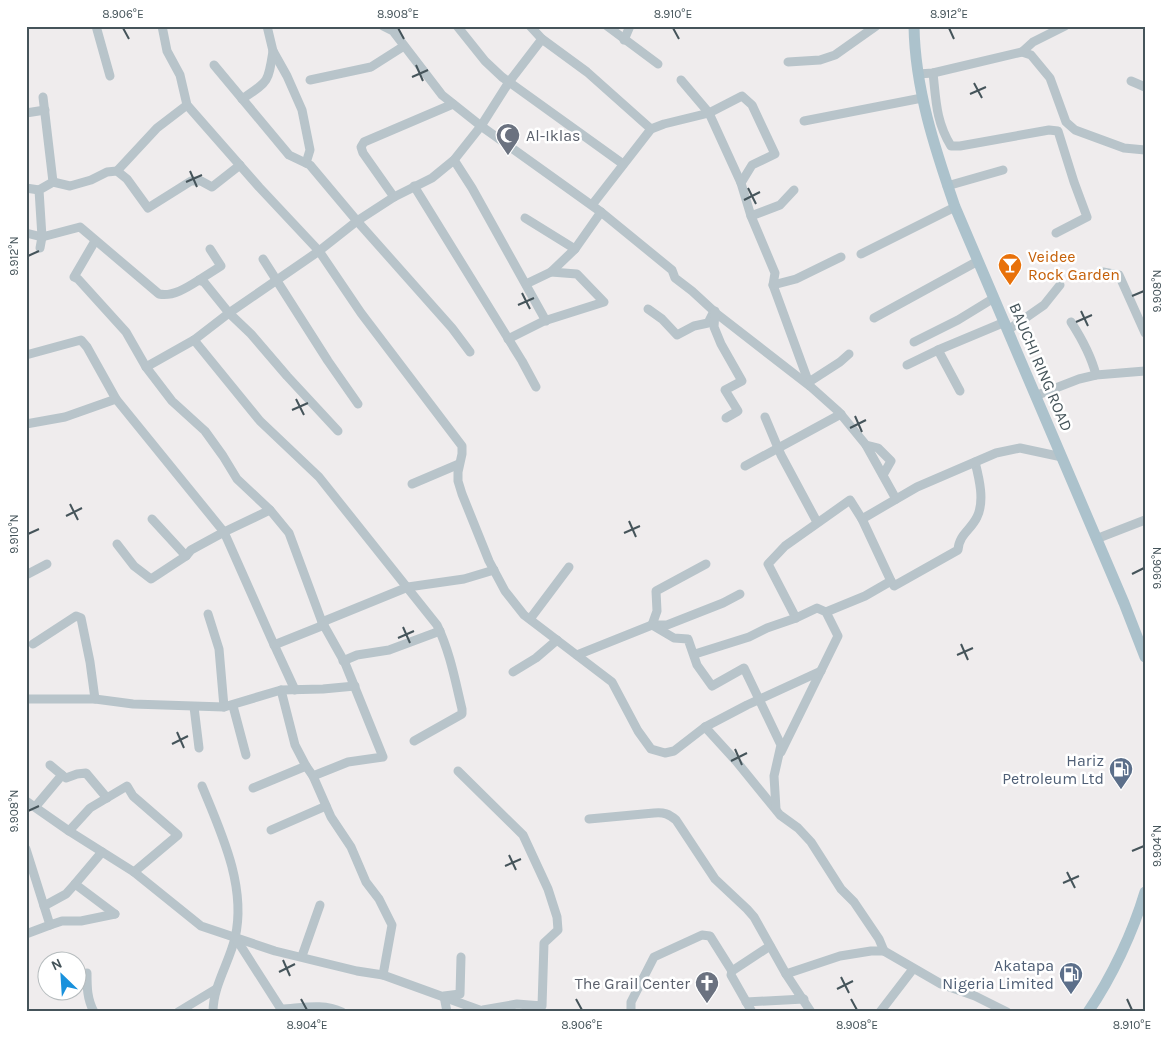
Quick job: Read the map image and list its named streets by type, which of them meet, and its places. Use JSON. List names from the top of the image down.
{
  "streets": {
    "main road": ["BAUCHI RING ROAD"]
  },
  "places": {
    "mosque": ["Al-Iklas"],
    "bar": ["Veidee Rock Garden"],
    "fuel station": ["Hariz Petroleum Ltd", "Akatapa Nigeria Limited"],
    "church": ["The Grail Center"]
  },
  "north": "top left",
  "coordinates": [
    "8.906°E",
    "8.908°E",
    "8.910°E",
    "8.912°E",
    "9.912°N",
    "9.908°N",
    "9.910°N",
    "9.906°N",
    "9.904°N",
    "8.904°E"
  ]
}
